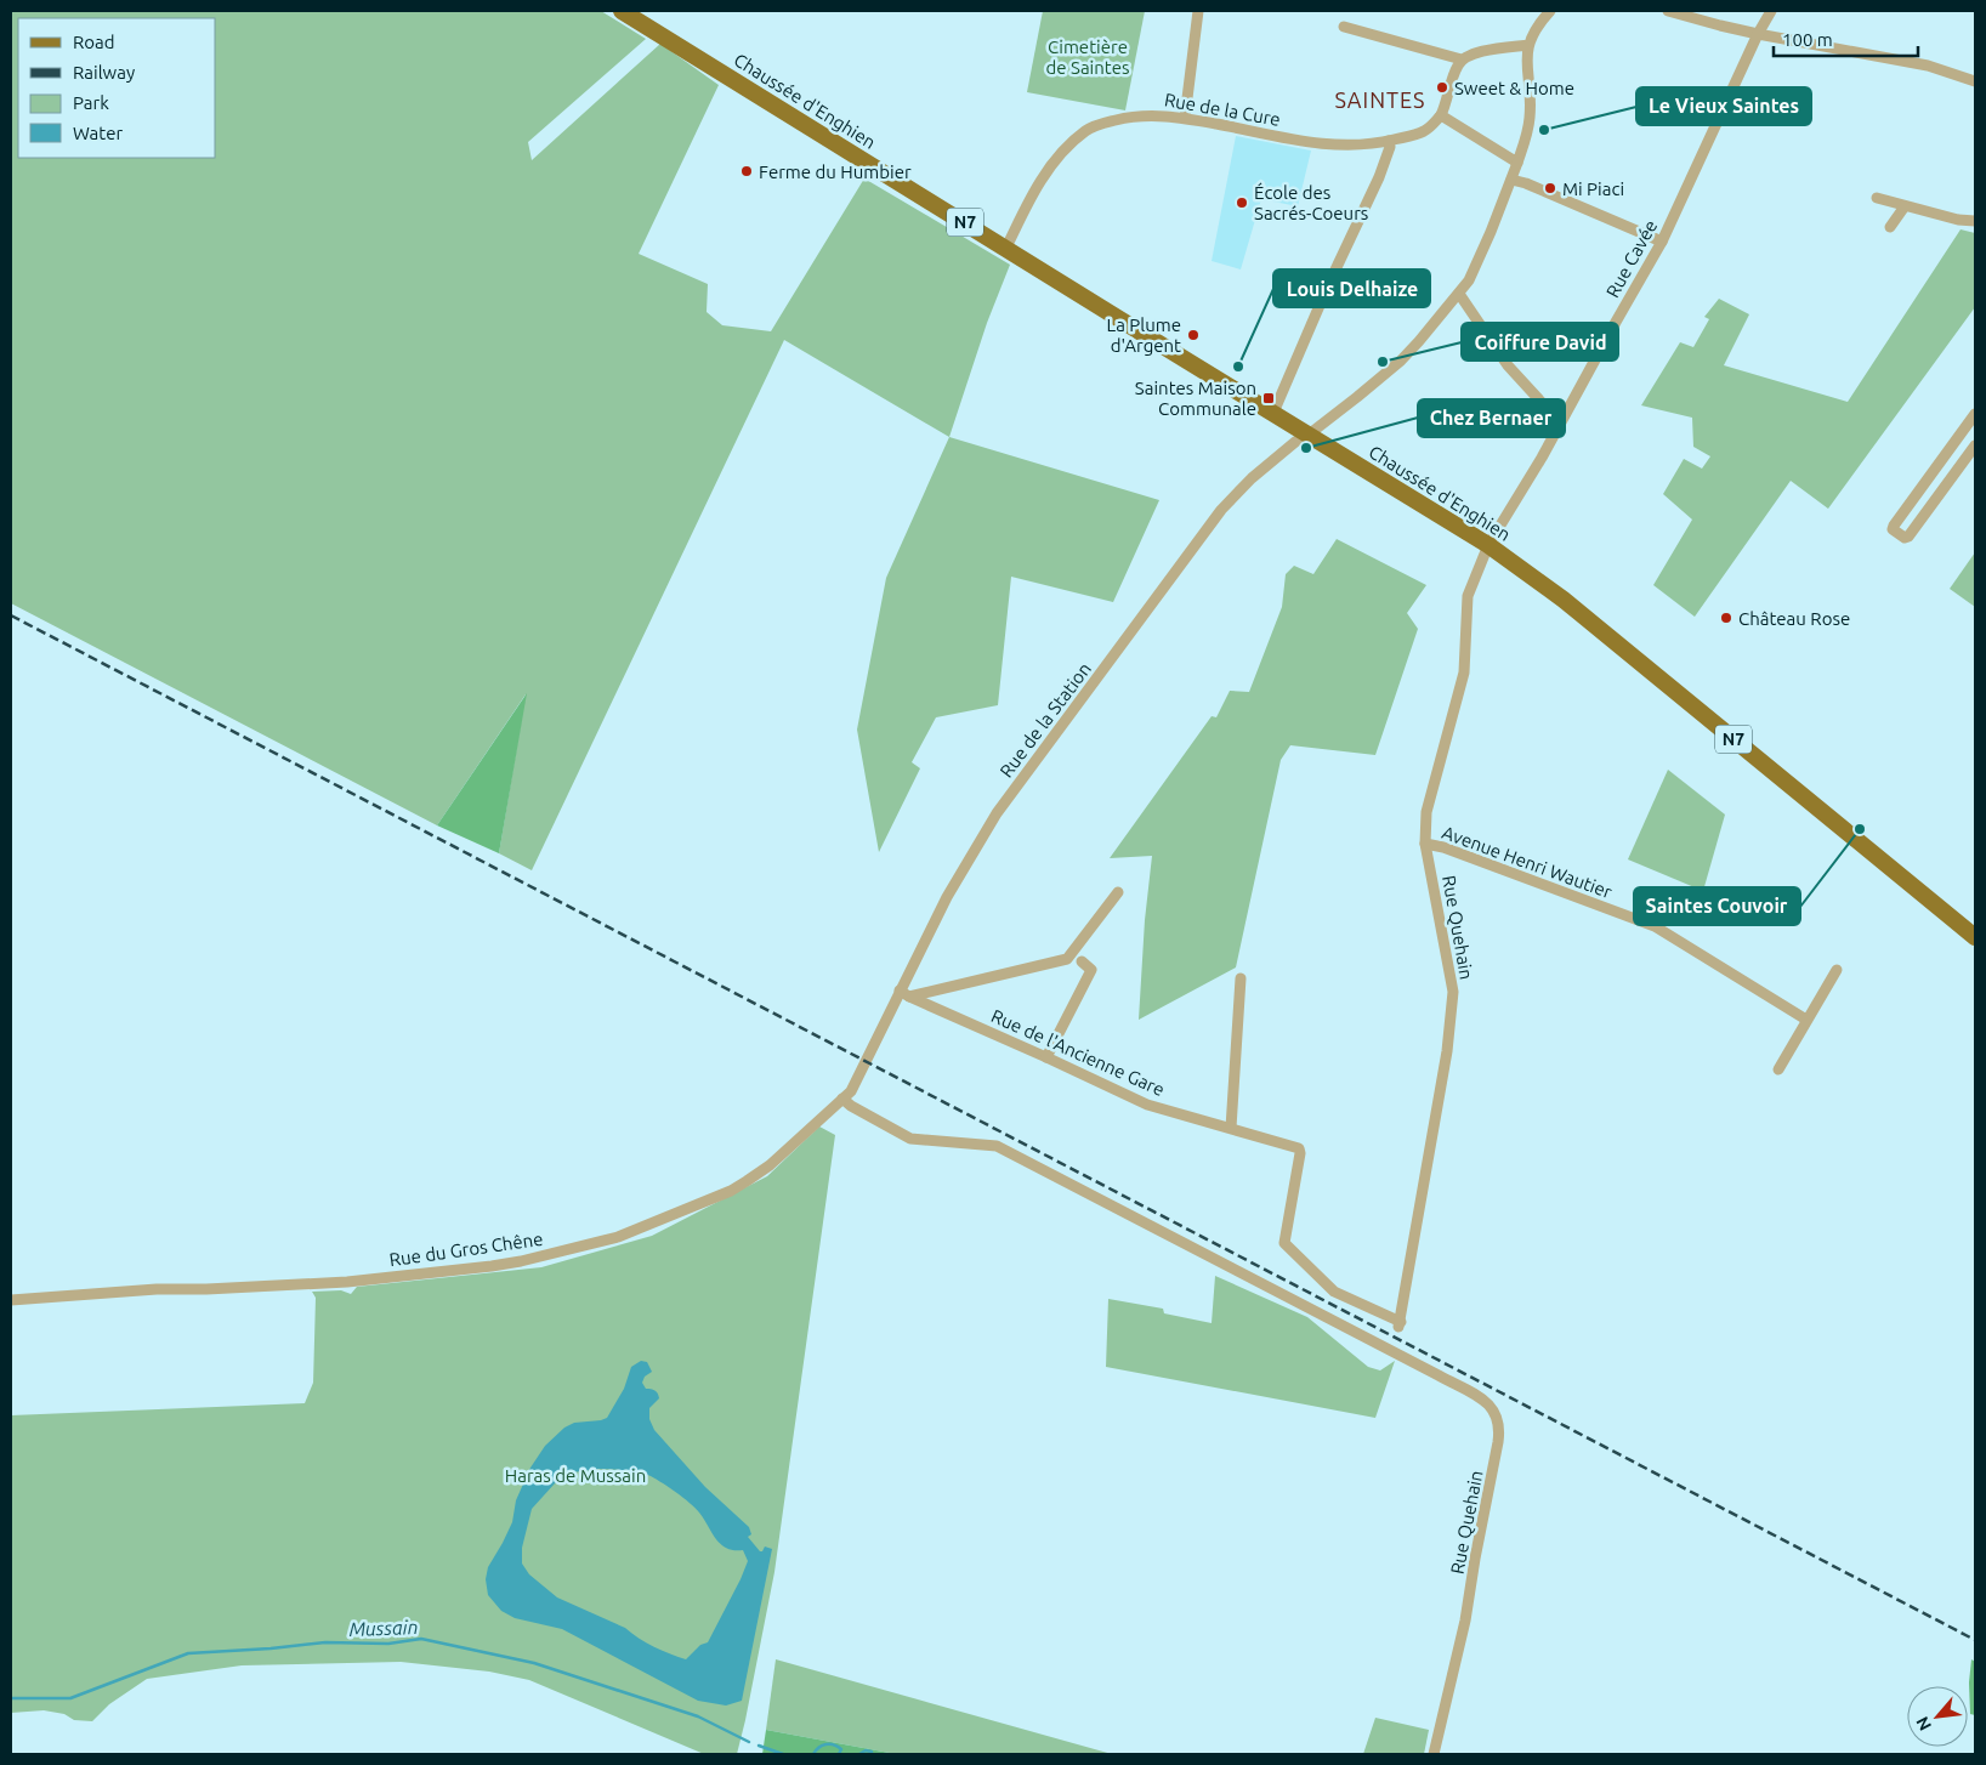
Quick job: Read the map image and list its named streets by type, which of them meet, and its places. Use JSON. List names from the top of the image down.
{
  "streets": {
    "main road": ["Chaussée d'Enghien", "N7"],
    "street": [
      "Rue de la Cure",
      "Rue Cavée",
      "Rue de la Station",
      "Avenue Henri Wautier",
      "Rue Quehain",
      "Rue de l'Ancienne Gare",
      "Rue du Gros Chêne"
    ]
  },
  "crossings": [
    ["Chaussée d'Enghien", "Rue de la Cure"],
    ["Chaussée d'Enghien", "Rue Cavée"],
    ["Chaussée d'Enghien", "Rue de la Station"],
    ["Chaussée d'Enghien", "Rue Quehain"],
    ["Rue Cavée", "Rue Quehain"],
    ["Rue de la Station", "Rue de l'Ancienne Gare"],
    ["Rue de la Station", "Rue du Gros Chêne"],
    ["Avenue Henri Wautier", "Rue Quehain"],
    ["Rue Quehain", "Rue de l'Ancienne Gare"],
    ["Rue Quehain", "Rue du Gros Chêne"]
  ],
  "districts": ["SAINTES"],
  "water": ["Mussain"],
  "parks": ["Cimetière de Saintes", "Haras de Mussain"],
  "places": {
    "other": [
      "Sweet & Home",
      "Le Vieux Saintes",
      "Ferme du Humbier",
      "Mi Piaci",
      "École des Sacrés-Coeurs",
      "La Plume d'Argent",
      "Coiffure David",
      "Louis Delhaize",
      "Chez Bernaer",
      "Château Rose",
      "Saintes Couvoir"
    ],
    "transit": ["Saintes Maison Communale"]
  },
  "legend": [
    "Road",
    "Railway",
    "Park",
    "Water"
  ],
  "scale_bar": "100 m",
  "north": "bottom left"
}
